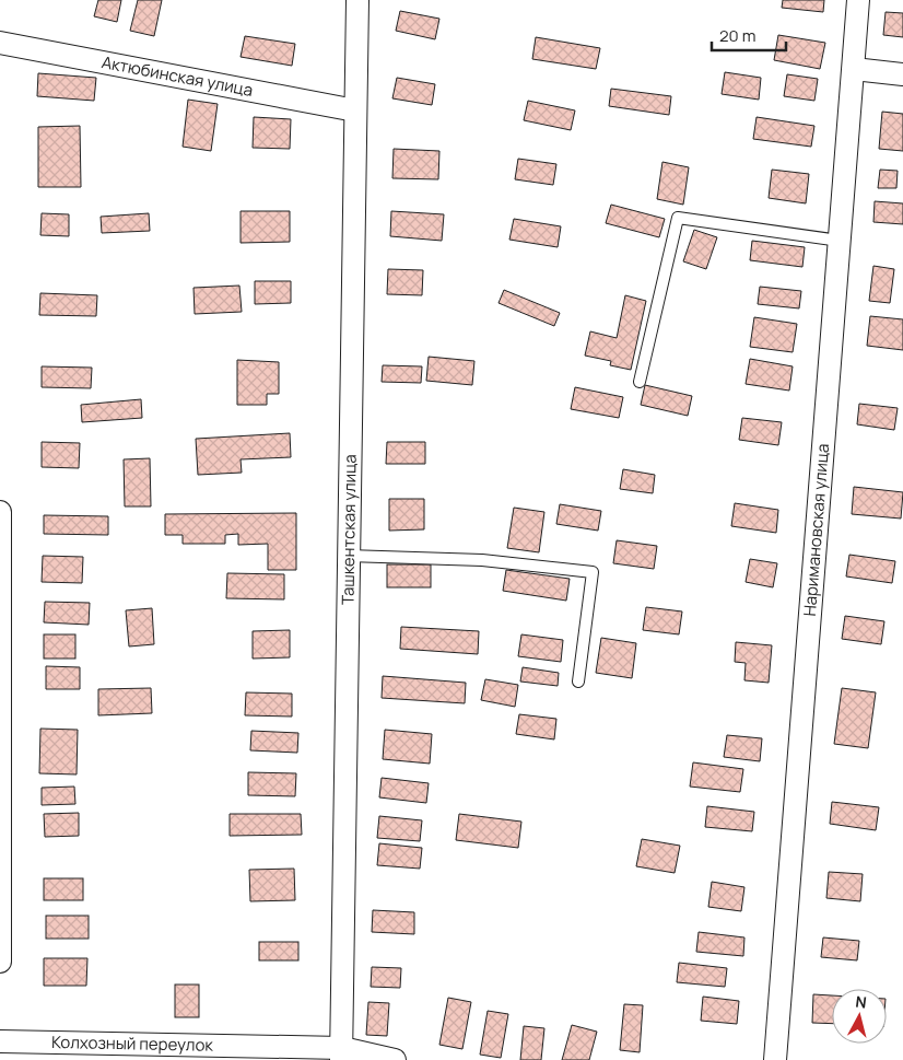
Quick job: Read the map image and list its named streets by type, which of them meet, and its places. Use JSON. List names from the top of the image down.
{
  "streets": {
    "street": [
      "Актюбинская улица",
      "Ташкентская улица",
      "Наримановская улица",
      "Колхозный переулок"
    ]
  },
  "crossings": [
    ["Актюбинская улица", "Ташкентская улица"],
    ["Ташкентская улица", "Колхозный переулок"]
  ],
  "scale_bar": "20 m",
  "north": "top"
}
